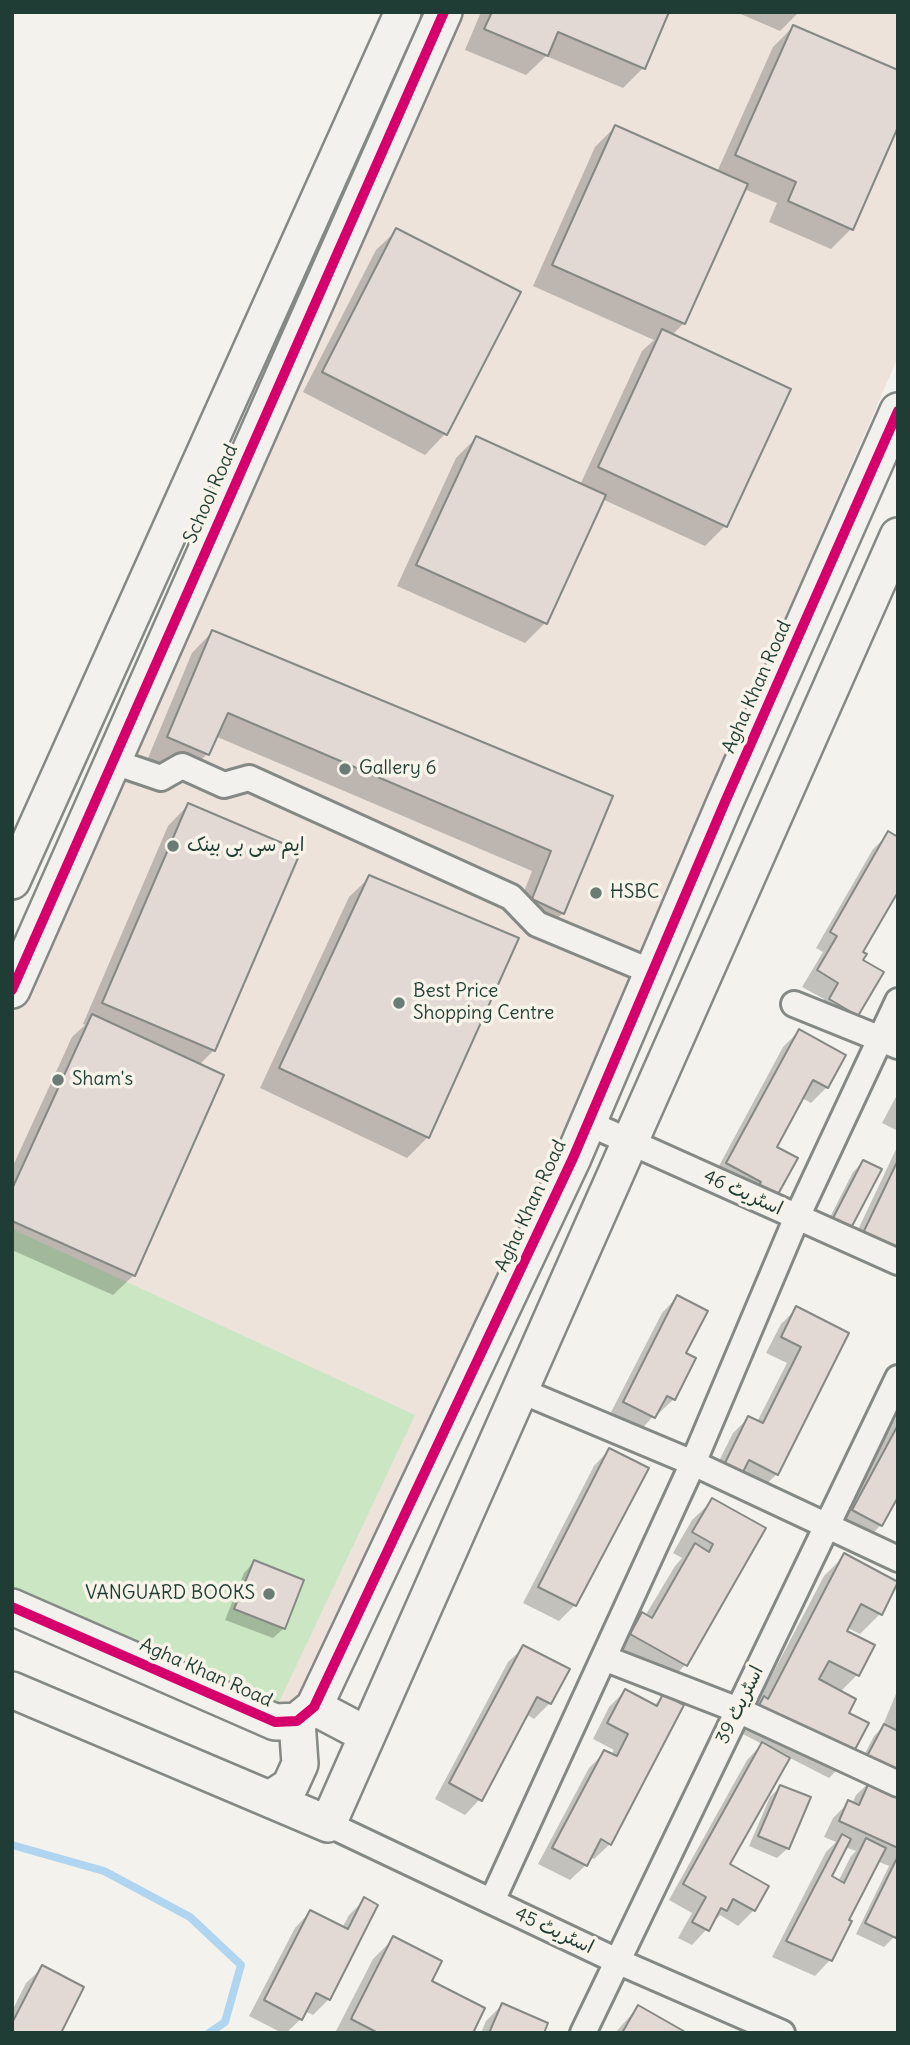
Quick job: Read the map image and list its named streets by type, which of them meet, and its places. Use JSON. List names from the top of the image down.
{
  "streets": {
    "street": [
      "School Road",
      "Agha Khan Road",
      "اسٹریٹ 46",
      "اسٹریٹ 39",
      "اسٹریٹ 45"
    ]
  },
  "crossings": [
    ["Agha Khan Road", "اسٹریٹ 46"],
    ["اسٹریٹ 39", "اسٹریٹ 45"]
  ],
  "places": [
    "Gallery 6",
    "ایم سی بی بینک",
    "HSBC",
    "Best Price Shopping Centre",
    "Sham's",
    "VANGUARD BOOKS"
  ]
}
